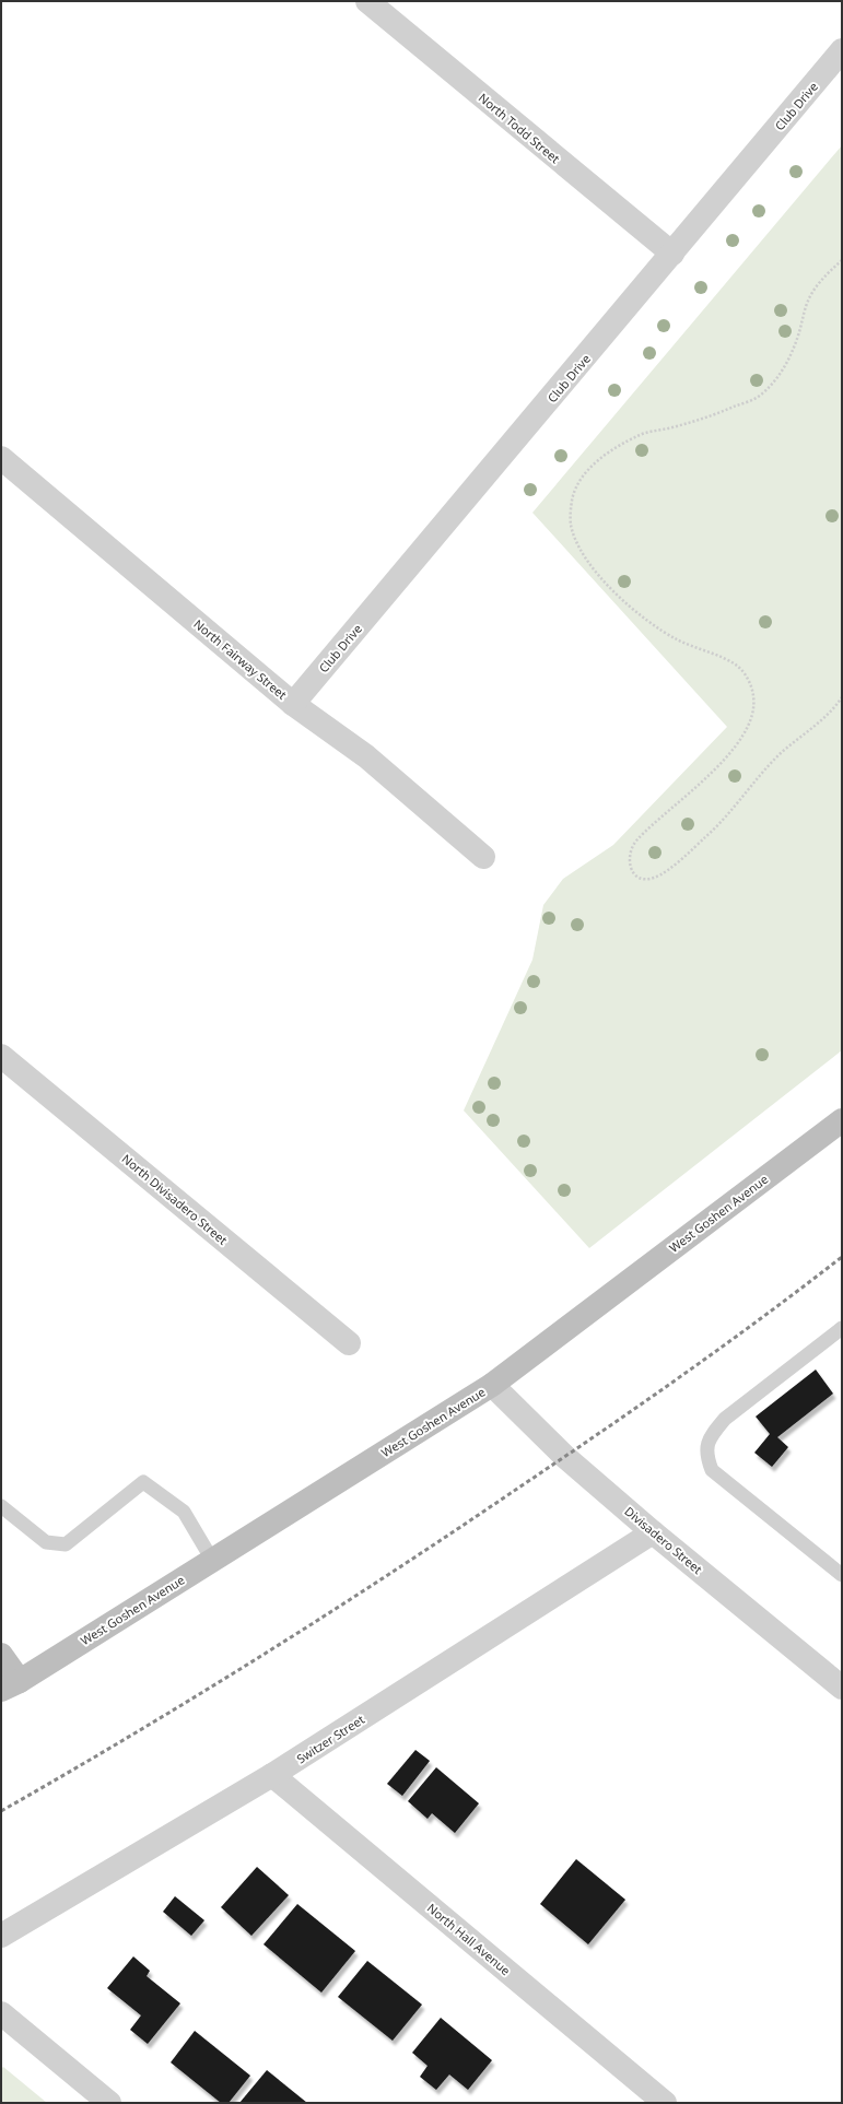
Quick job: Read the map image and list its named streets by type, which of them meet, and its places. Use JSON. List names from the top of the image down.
{
  "streets": {
    "main road": ["West Goshen Avenue"],
    "street": [
      "Club Drive",
      "North Todd Street",
      "North Fairway Street",
      "North Divisadero Street",
      "Divisadero Street",
      "Switzer Street",
      "North Hall Avenue"
    ]
  },
  "crossings": [
    ["Club Drive", "North Todd Street"],
    ["Club Drive", "North Fairway Street"],
    ["West Goshen Avenue", "Divisadero Street"],
    ["Divisadero Street", "Switzer Street"],
    ["Switzer Street", "North Hall Avenue"]
  ]
}
